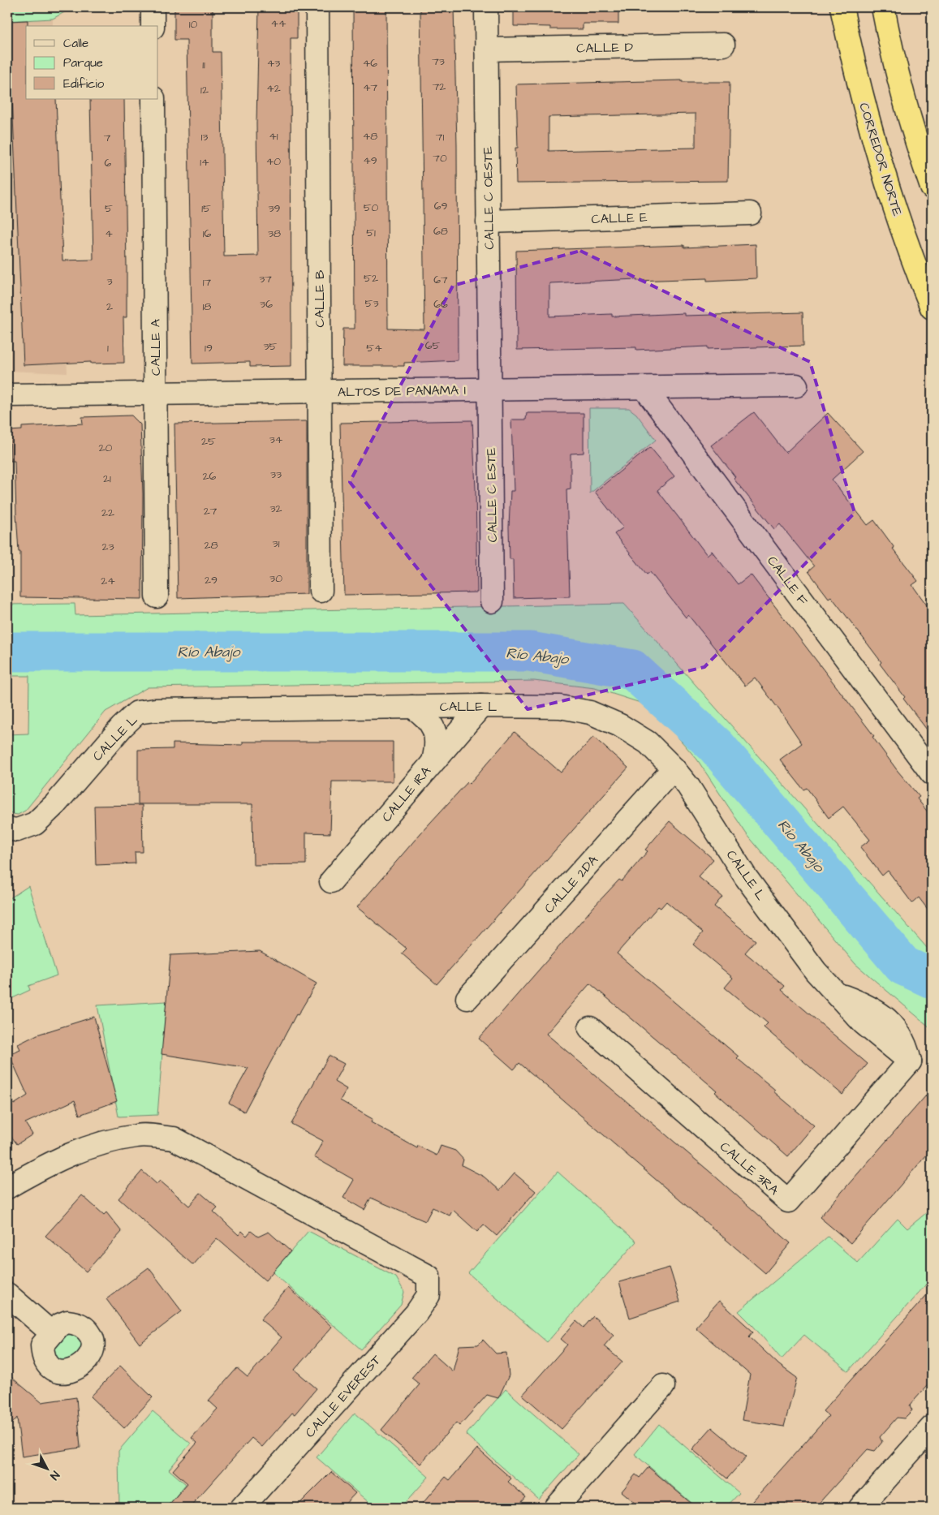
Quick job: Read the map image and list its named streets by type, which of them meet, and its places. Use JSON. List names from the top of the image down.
{
  "streets": {
    "highway": ["CORREDOR NORTE"],
    "street": [
      "CALLE D",
      "CALLE C OESTE",
      "CALLE E",
      "CALLE B",
      "CALLE A",
      "ALTOS DE PANAMA I",
      "CALLE C ESTE",
      "CALLE F",
      "CALLE L",
      "CALLE 1RA",
      "CALLE 2DA",
      "CALLE 3RA",
      "CALLE EVEREST"
    ]
  },
  "crossings": [
    ["CALLE D", "CALLE C OESTE"],
    ["CALLE C OESTE", "CALLE E"],
    ["CALLE C OESTE", "ALTOS DE PANAMA I"],
    ["CALLE C OESTE", "CALLE C ESTE"],
    ["CALLE B", "ALTOS DE PANAMA I"],
    ["CALLE A", "ALTOS DE PANAMA I"],
    ["ALTOS DE PANAMA I", "CALLE C ESTE"],
    ["ALTOS DE PANAMA I", "CALLE F"],
    ["CALLE L", "CALLE 1RA"],
    ["CALLE L", "CALLE 2DA"],
    ["CALLE L", "CALLE 3RA"]
  ],
  "water": ["Río Abajo"],
  "house_numbers": [
    "44",
    "10",
    "73",
    "43",
    "46",
    "11",
    "72",
    "47",
    "42",
    "12",
    "41",
    "48",
    "13",
    "71",
    "7",
    "70",
    "49",
    "40",
    "14",
    "6",
    "69",
    "50",
    "5",
    "15",
    "39",
    "68",
    "51",
    "4",
    "16",
    "38",
    "52",
    "37",
    "67",
    "3",
    "17",
    "53",
    "36",
    "66",
    "2",
    "18",
    "65",
    "35",
    "1",
    "19",
    "54",
    "34",
    "25",
    "20",
    "33",
    "26",
    "21",
    "32",
    "27",
    "22",
    "31",
    "28",
    "23",
    "30",
    "29",
    "24"
  ],
  "legend": ["Calle", "Parque", "Edificio"],
  "north": "bottom right"
}
